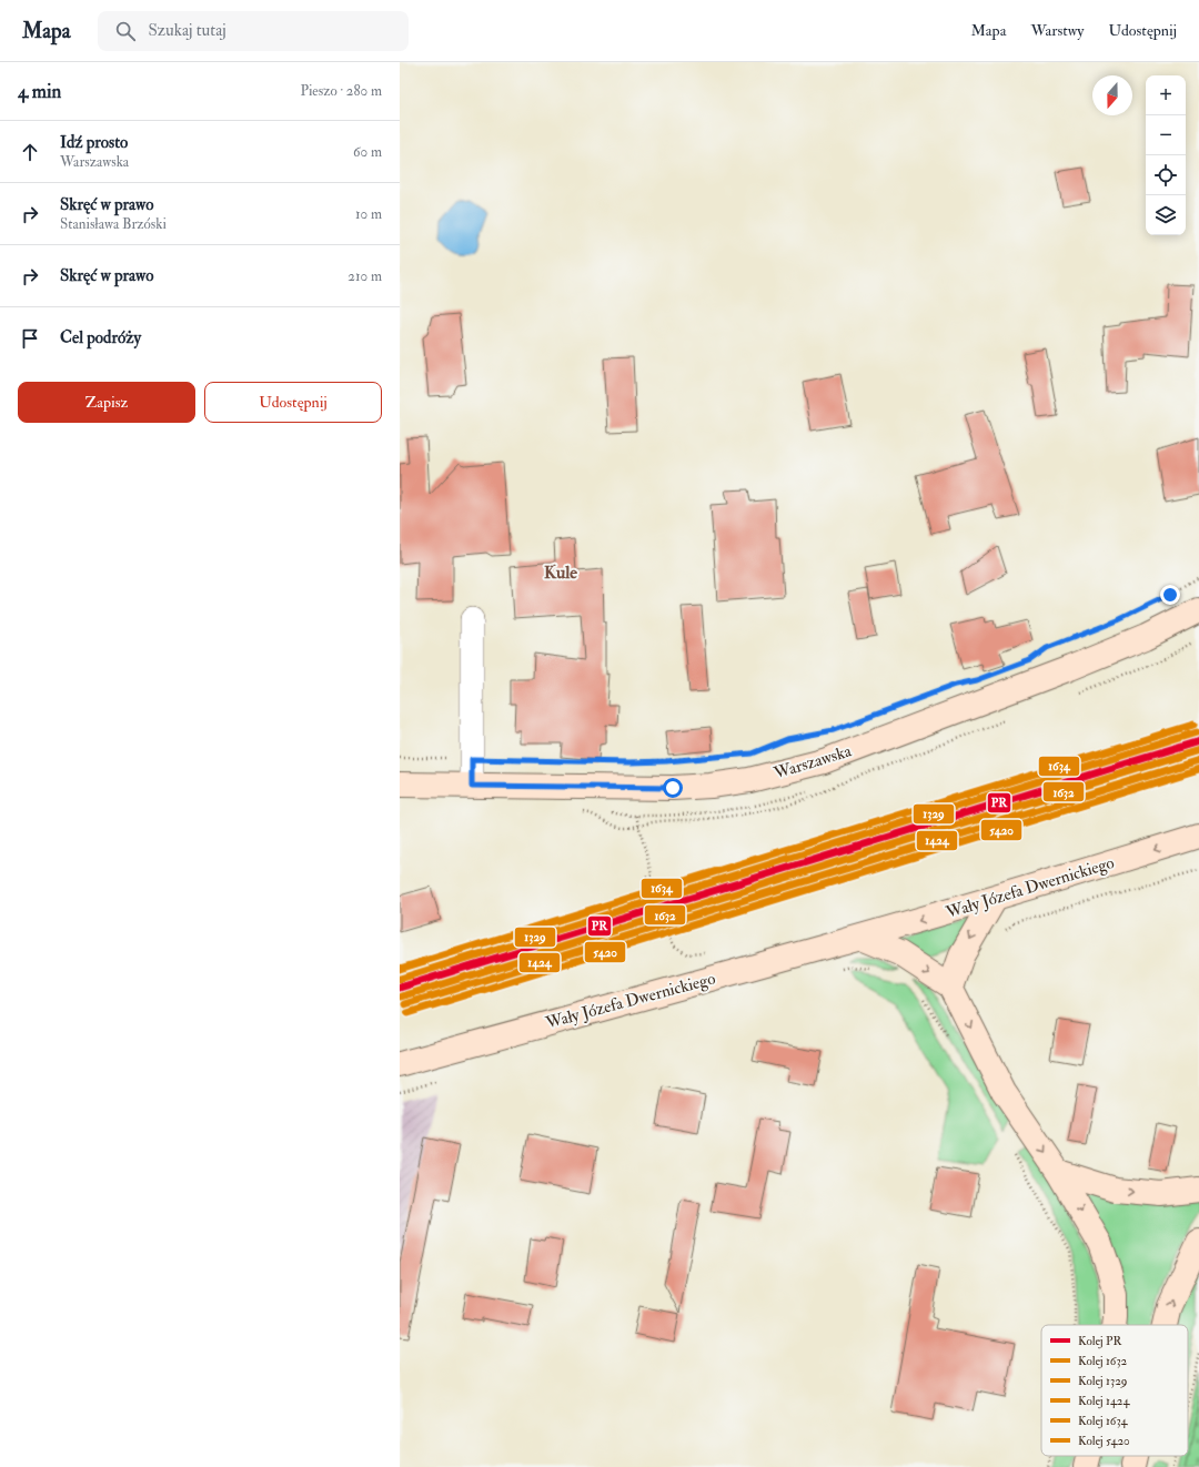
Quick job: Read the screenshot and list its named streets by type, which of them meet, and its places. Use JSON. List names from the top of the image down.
{
  "streets": {
    "street": ["Warszawska", "Wały Józefa Dwernickiego"]
  },
  "one_way": ["Wały Józefa Dwernickiego"],
  "districts": ["Kule"],
  "lines": [
    "rail line 1634",
    "rail line 1329",
    "rail line PR",
    "rail line 1632",
    "rail line 1424",
    "rail line 5420"
  ],
  "legend": [
    "Kolej PR",
    "Kolej 1632",
    "Kolej 1329",
    "Kolej 1424",
    "Kolej 1634",
    "Kolej 5420"
  ],
  "north": "bottom",
  "page": {
    "header": "Mapa",
    "search": "Szukaj tutaj",
    "nav": ["Mapa", "Warstwy", "Udostępnij"],
    "heading": ["4 min", "Pieszo · 280 m"],
    "map_buttons": ["+", "−"],
    "list": [
      ["Idź prosto", "Warszawska", "60 m"],
      ["Skręć w prawo", "Stanisława Brzóski", "10 m"],
      ["Skręć w prawo", "210 m"],
      "Cel podróży"
    ],
    "buttons": ["Zapisz", "Udostępnij"]
  }
}
